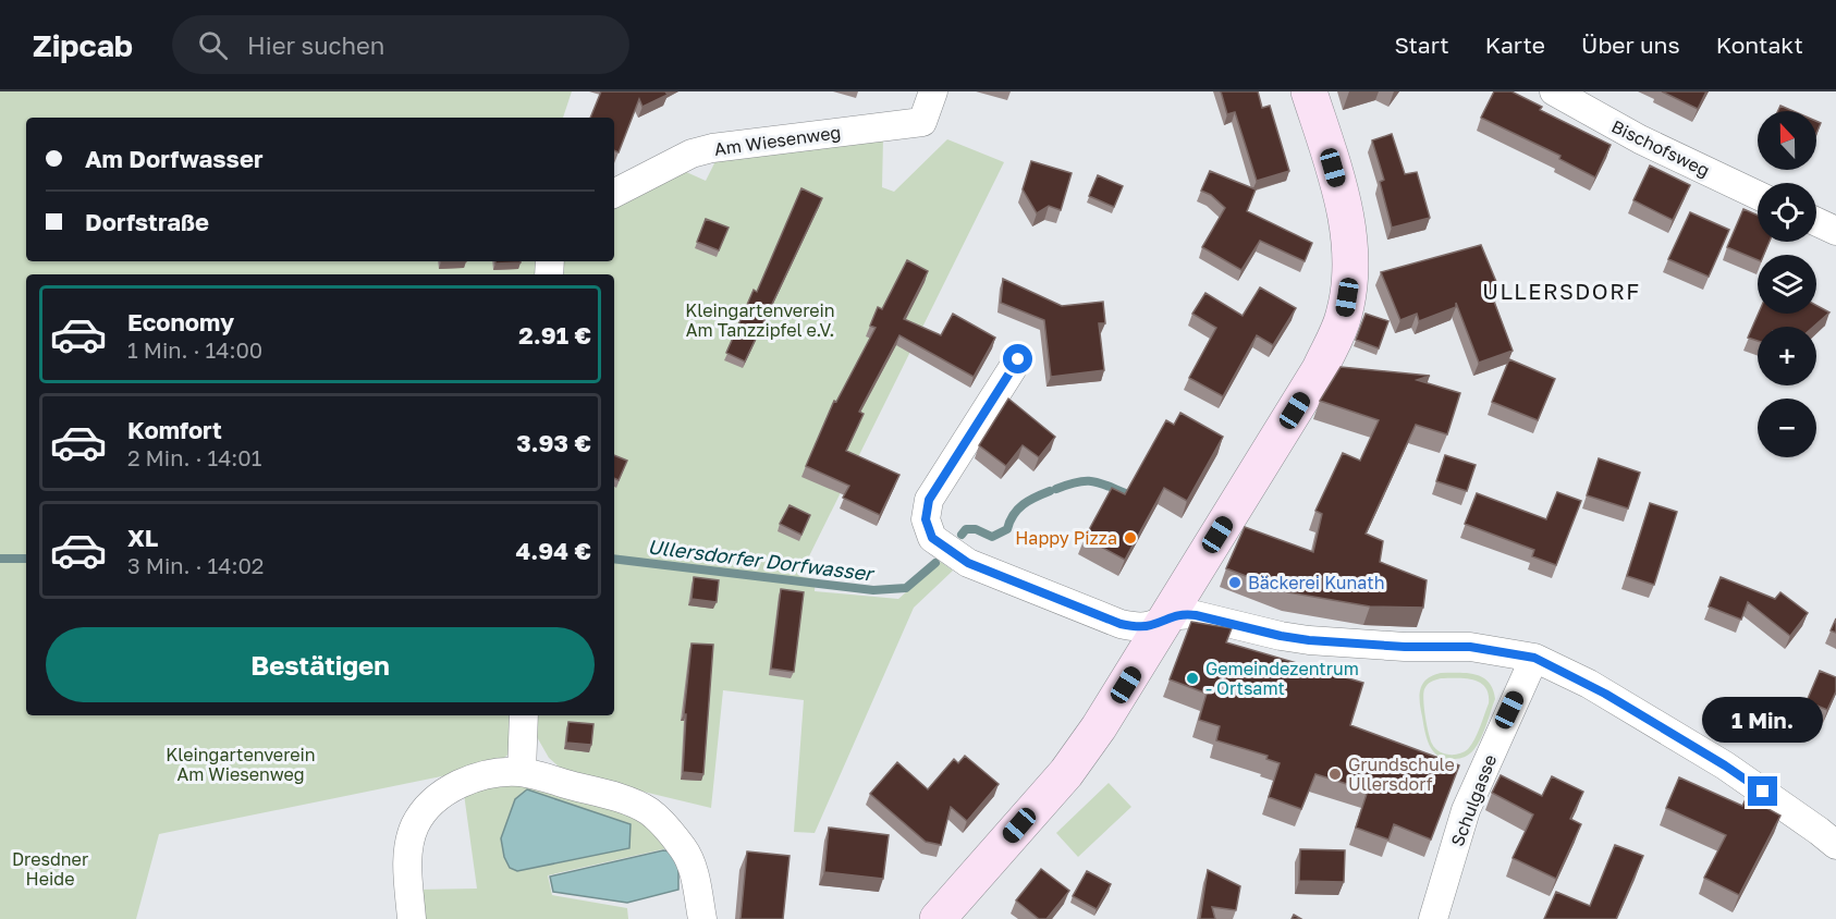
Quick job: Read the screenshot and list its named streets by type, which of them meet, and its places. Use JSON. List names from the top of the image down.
{
  "streets": {
    "street": ["Am Wiesenweg", "Bischofsweg", "Schulgasse"]
  },
  "districts": ["ULLERSDORF"],
  "water": ["Ullersdorfer Dorfwasser"],
  "parks": ["Kleingartenverein Am Tanzzipfel e.V.", "Kleingartenverein Am Wiesenweg", "Dresdner Heide"],
  "places": [
    "Happy Pizza",
    "Bäckerei Kunath",
    "Gemeindezentrum - Ortsamt",
    "Grundschule Ullersdorf"
  ],
  "north": "top",
  "page": {
    "header": "Zipcab",
    "search": "Hier suchen",
    "nav": [
      "Start",
      "Karte",
      "Über uns",
      "Kontakt"
    ],
    "map_buttons": ["+", "−"],
    "banner": ["Am Dorfwasser", "Dorfstraße"],
    "list": [
      {
        "name": "Economy",
        "note": "1 Min. · 14:00",
        "value": "2.91 €"
      },
      {
        "name": "Komfort",
        "note": "2 Min. · 14:01",
        "value": "3.93 €"
      },
      {
        "name": "XL",
        "note": "3 Min. · 14:02",
        "value": "4.94 €"
      }
    ],
    "buttons": "Bestätigen",
    "bubble": "1 Min."
  }
}
